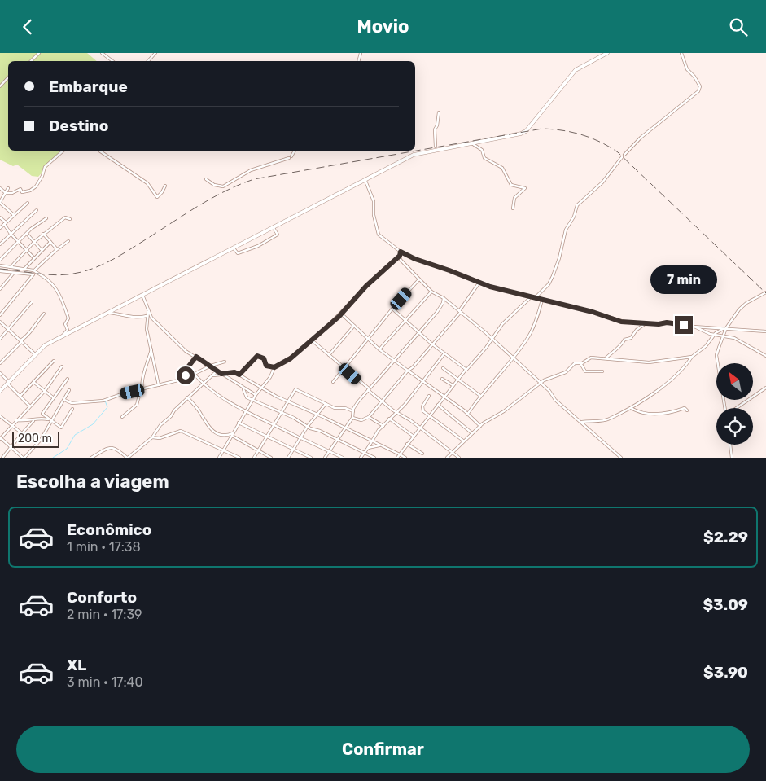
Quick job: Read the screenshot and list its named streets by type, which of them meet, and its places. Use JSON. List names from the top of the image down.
{
  "scale_bar": "200 m",
  "north": "top left",
  "page": {
    "header": "Movio",
    "banner": ["Embarque", "Destino"],
    "bubble": "7 min",
    "scale": "200 m",
    "heading": "Escolha a viagem",
    "list": [
      {
        "name": "Econômico",
        "note": "1 min · 17:38",
        "value": "$2.29"
      },
      {
        "name": "Conforto",
        "note": "2 min · 17:39",
        "value": "$3.09"
      },
      {
        "name": "XL",
        "note": "3 min · 17:40",
        "value": "$3.90"
      }
    ],
    "buttons": "Confirmar"
  }
}
